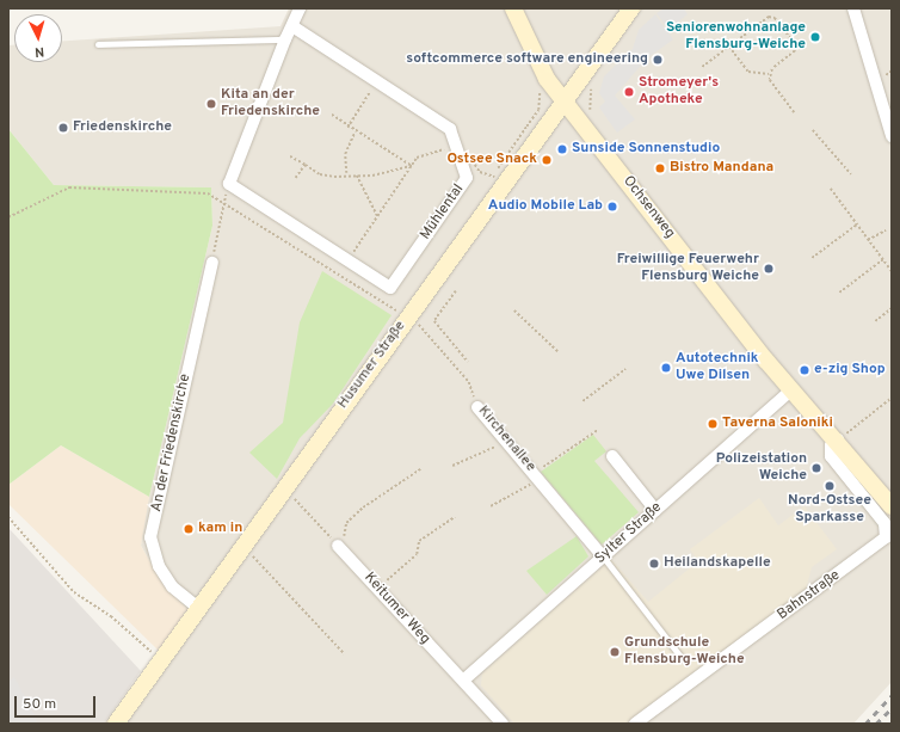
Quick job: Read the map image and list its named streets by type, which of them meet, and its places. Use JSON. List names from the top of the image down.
{
  "streets": {
    "main road": ["Ochsenweg", "Husumer Straße"],
    "street": [
      "Mühlental",
      "Kirchenallee",
      "An der Friedenskirche",
      "Sylter Straße",
      "Bahnstraße",
      "Keitumer Weg"
    ]
  },
  "crossings": [
    ["Ochsenweg", "Husumer Straße"],
    ["Ochsenweg", "Sylter Straße"],
    ["Ochsenweg", "Bahnstraße"],
    ["Husumer Straße", "Kirchenallee"],
    ["Husumer Straße", "An der Friedenskirche"],
    ["Kirchenallee", "Sylter Straße"],
    ["Sylter Straße", "Keitumer Weg"]
  ],
  "places": [
    "Seniorenwohnanlage Flensburg-Weiche",
    "softcommerce software engineering",
    "Stromeyer's Apotheke",
    "Kita an der Friedenskirche",
    "Friedenskirche",
    "Sunside Sonnenstudio",
    "Ostsee Snack",
    "Bistro Mandana",
    "Audio Mobile Lab",
    "Freiwillige Feuerwehr Flensburg Weiche",
    "Autotechnik Uwe Dilsen",
    "e-zig Shop",
    "Taverna Saloniki",
    "Polizeistation Weiche",
    "Nord-Ostsee Sparkasse",
    "kam in",
    "Heilandskapelle",
    "Grundschule Flensburg-Weiche"
  ],
  "scale_bar": "50 m",
  "north": "bottom"
}
